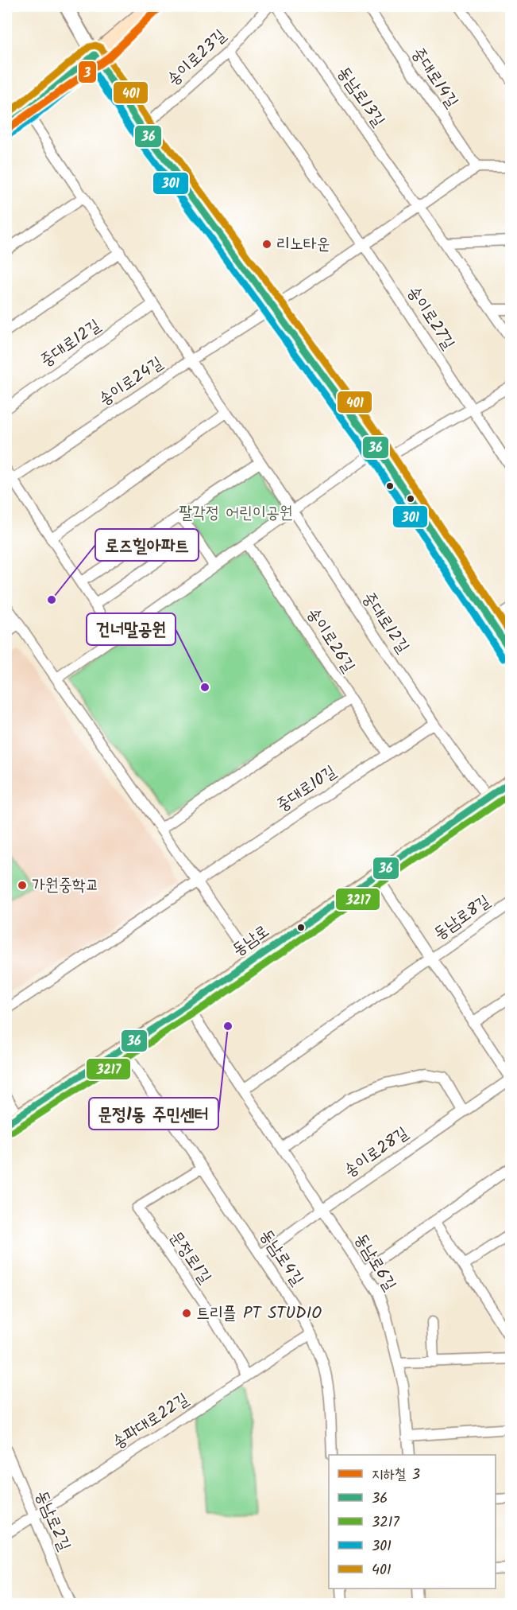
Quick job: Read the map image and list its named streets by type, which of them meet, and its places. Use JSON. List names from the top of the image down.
{
  "streets": {
    "main road": ["동남로"],
    "street": [
      "송이로23길",
      "중대로14길",
      "동남로13길",
      "송이로27길",
      "중대로12길",
      "송이로24길",
      "송이로26길",
      "중대로10길",
      "동남로8길",
      "송이로28길",
      "문정로1길",
      "동남로4길",
      "동남로6길",
      "송파대로22길",
      "동남로2길"
    ]
  },
  "crossings": [
    ["중대로12길", "송이로24길"],
    ["중대로12길", "중대로10길"],
    ["중대로12길", "동남로"],
    ["송이로26길", "중대로10길"],
    ["동남로8길", "동남로"],
    ["동남로8길", "송이로28길"],
    ["동남로", "동남로4길"],
    ["동남로", "동남로6길"],
    ["송이로28길", "동남로4길"],
    ["송이로28길", "동남로6길"],
    ["문정로1길", "동남로4길"],
    ["문정로1길", "송파대로22길"],
    ["동남로4길", "송파대로22길"],
    ["송파대로22길", "동남로2길"]
  ],
  "parks": ["팔각정 어린이공원"],
  "places": [
    "리노타운",
    "로즈힐아파트",
    "건너말공원",
    "가원중학교",
    "문정1동 주민센터",
    "트리플 PT STUDIO"
  ],
  "lines": [
    "metro line 3",
    "transit line 401",
    "transit line 36",
    "transit line 301",
    "transit line 3217"
  ],
  "legend": [
    "지하철 3",
    "36",
    "3217",
    "301",
    "401"
  ]
}
